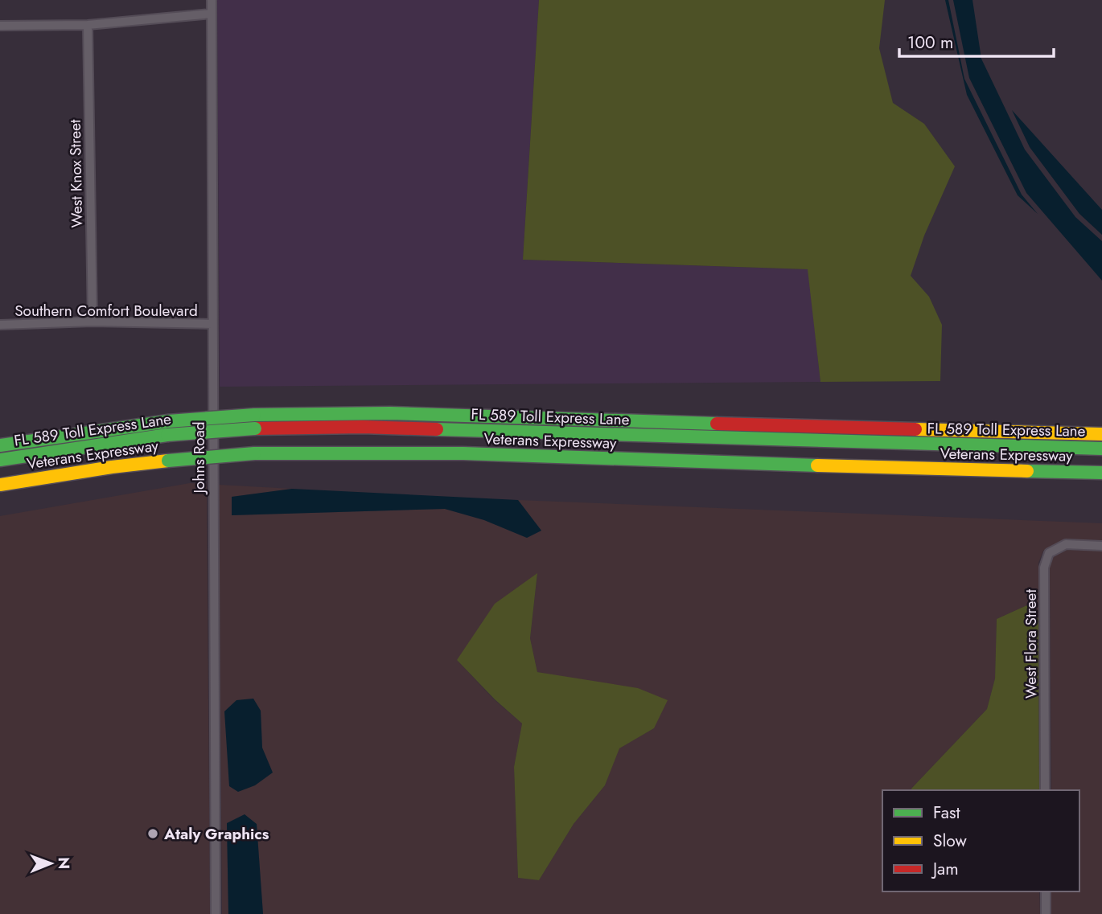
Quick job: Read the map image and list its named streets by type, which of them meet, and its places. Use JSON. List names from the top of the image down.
{
  "streets": {
    "highway": ["FL 589 Toll Express Lane", "Veterans Expressway"],
    "street": [
      "West Knox Street",
      "Southern Comfort Boulevard",
      "Johns Road",
      "West Flora Street"
    ]
  },
  "crossings": [
    ["West Knox Street", "Southern Comfort Boulevard"],
    ["Southern Comfort Boulevard", "Johns Road"],
    ["FL 589 Toll Express Lane", "Veterans Expressway"]
  ],
  "places": ["Ataly Graphics"],
  "legend": ["Fast", "Slow", "Jam"],
  "scale_bar": "100 m",
  "north": "right"
}
